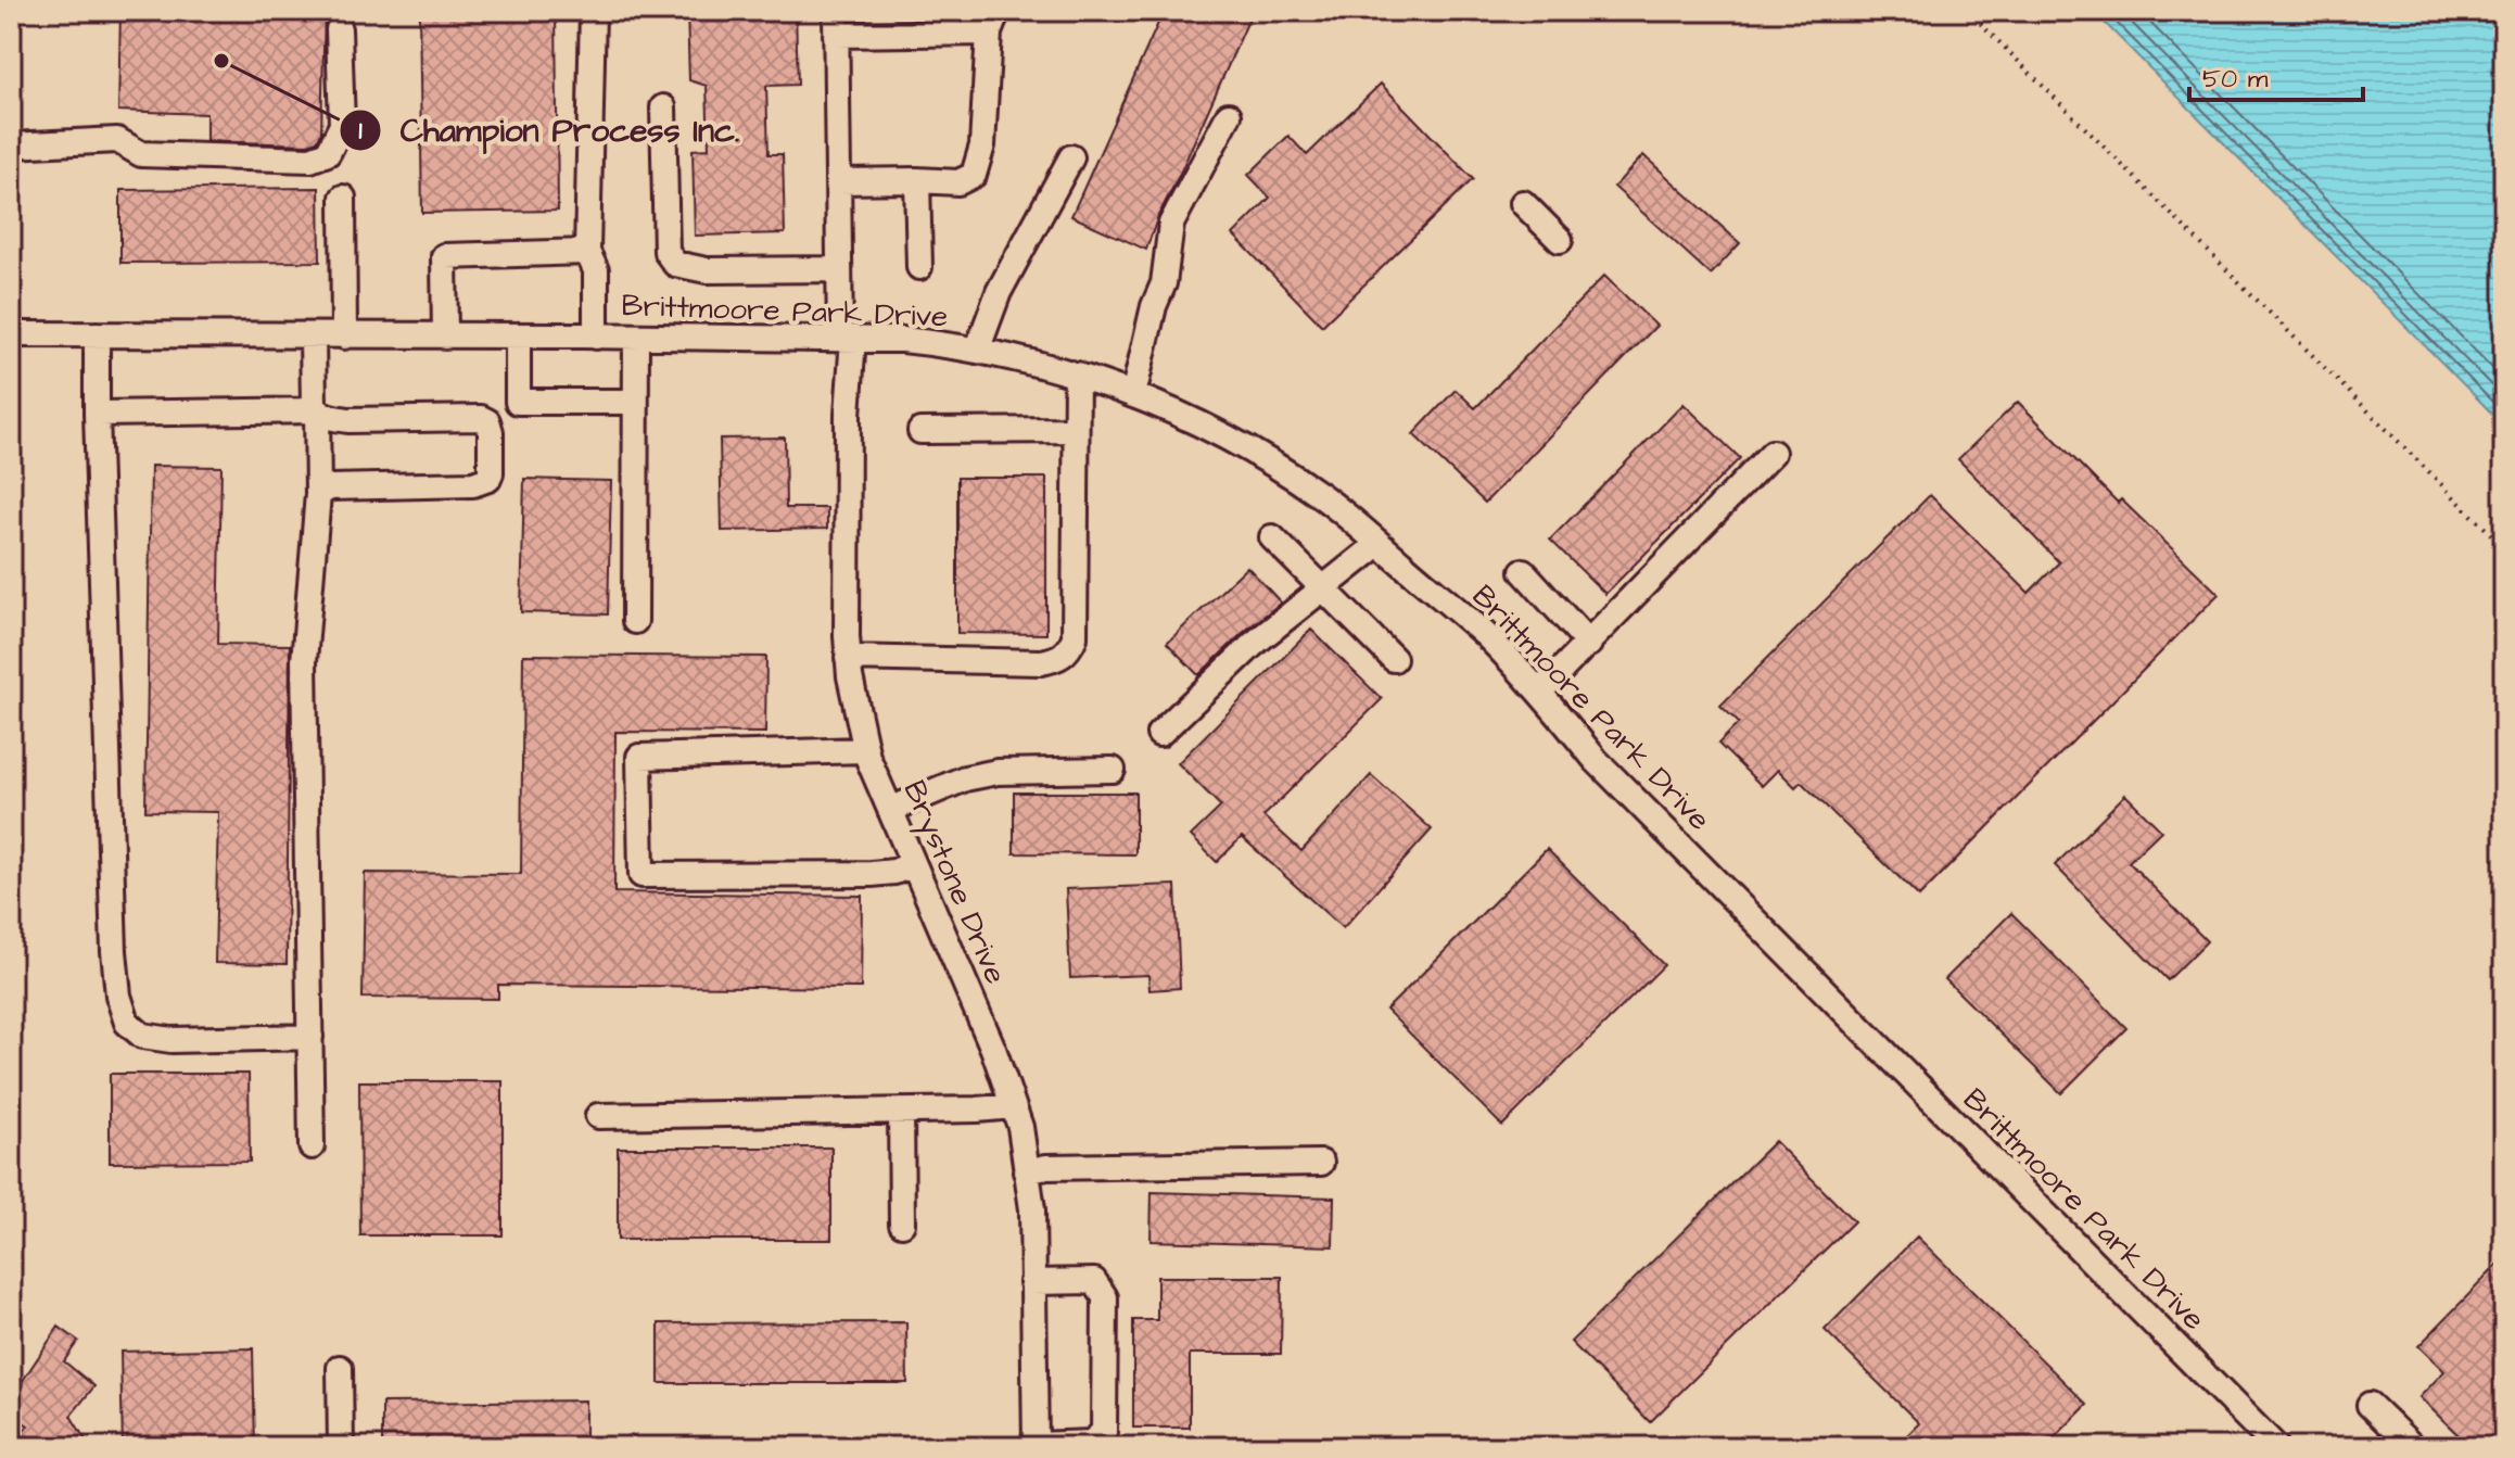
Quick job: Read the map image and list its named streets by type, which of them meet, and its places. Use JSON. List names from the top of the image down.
{
  "streets": {
    "street": ["Brittmoore Park Drive", "Brystone Drive"]
  },
  "crossings": [
    ["Brittmoore Park Drive", "Brystone Drive"]
  ],
  "places": ["Champion Process Inc."],
  "scale_bar": "50 m"
}
